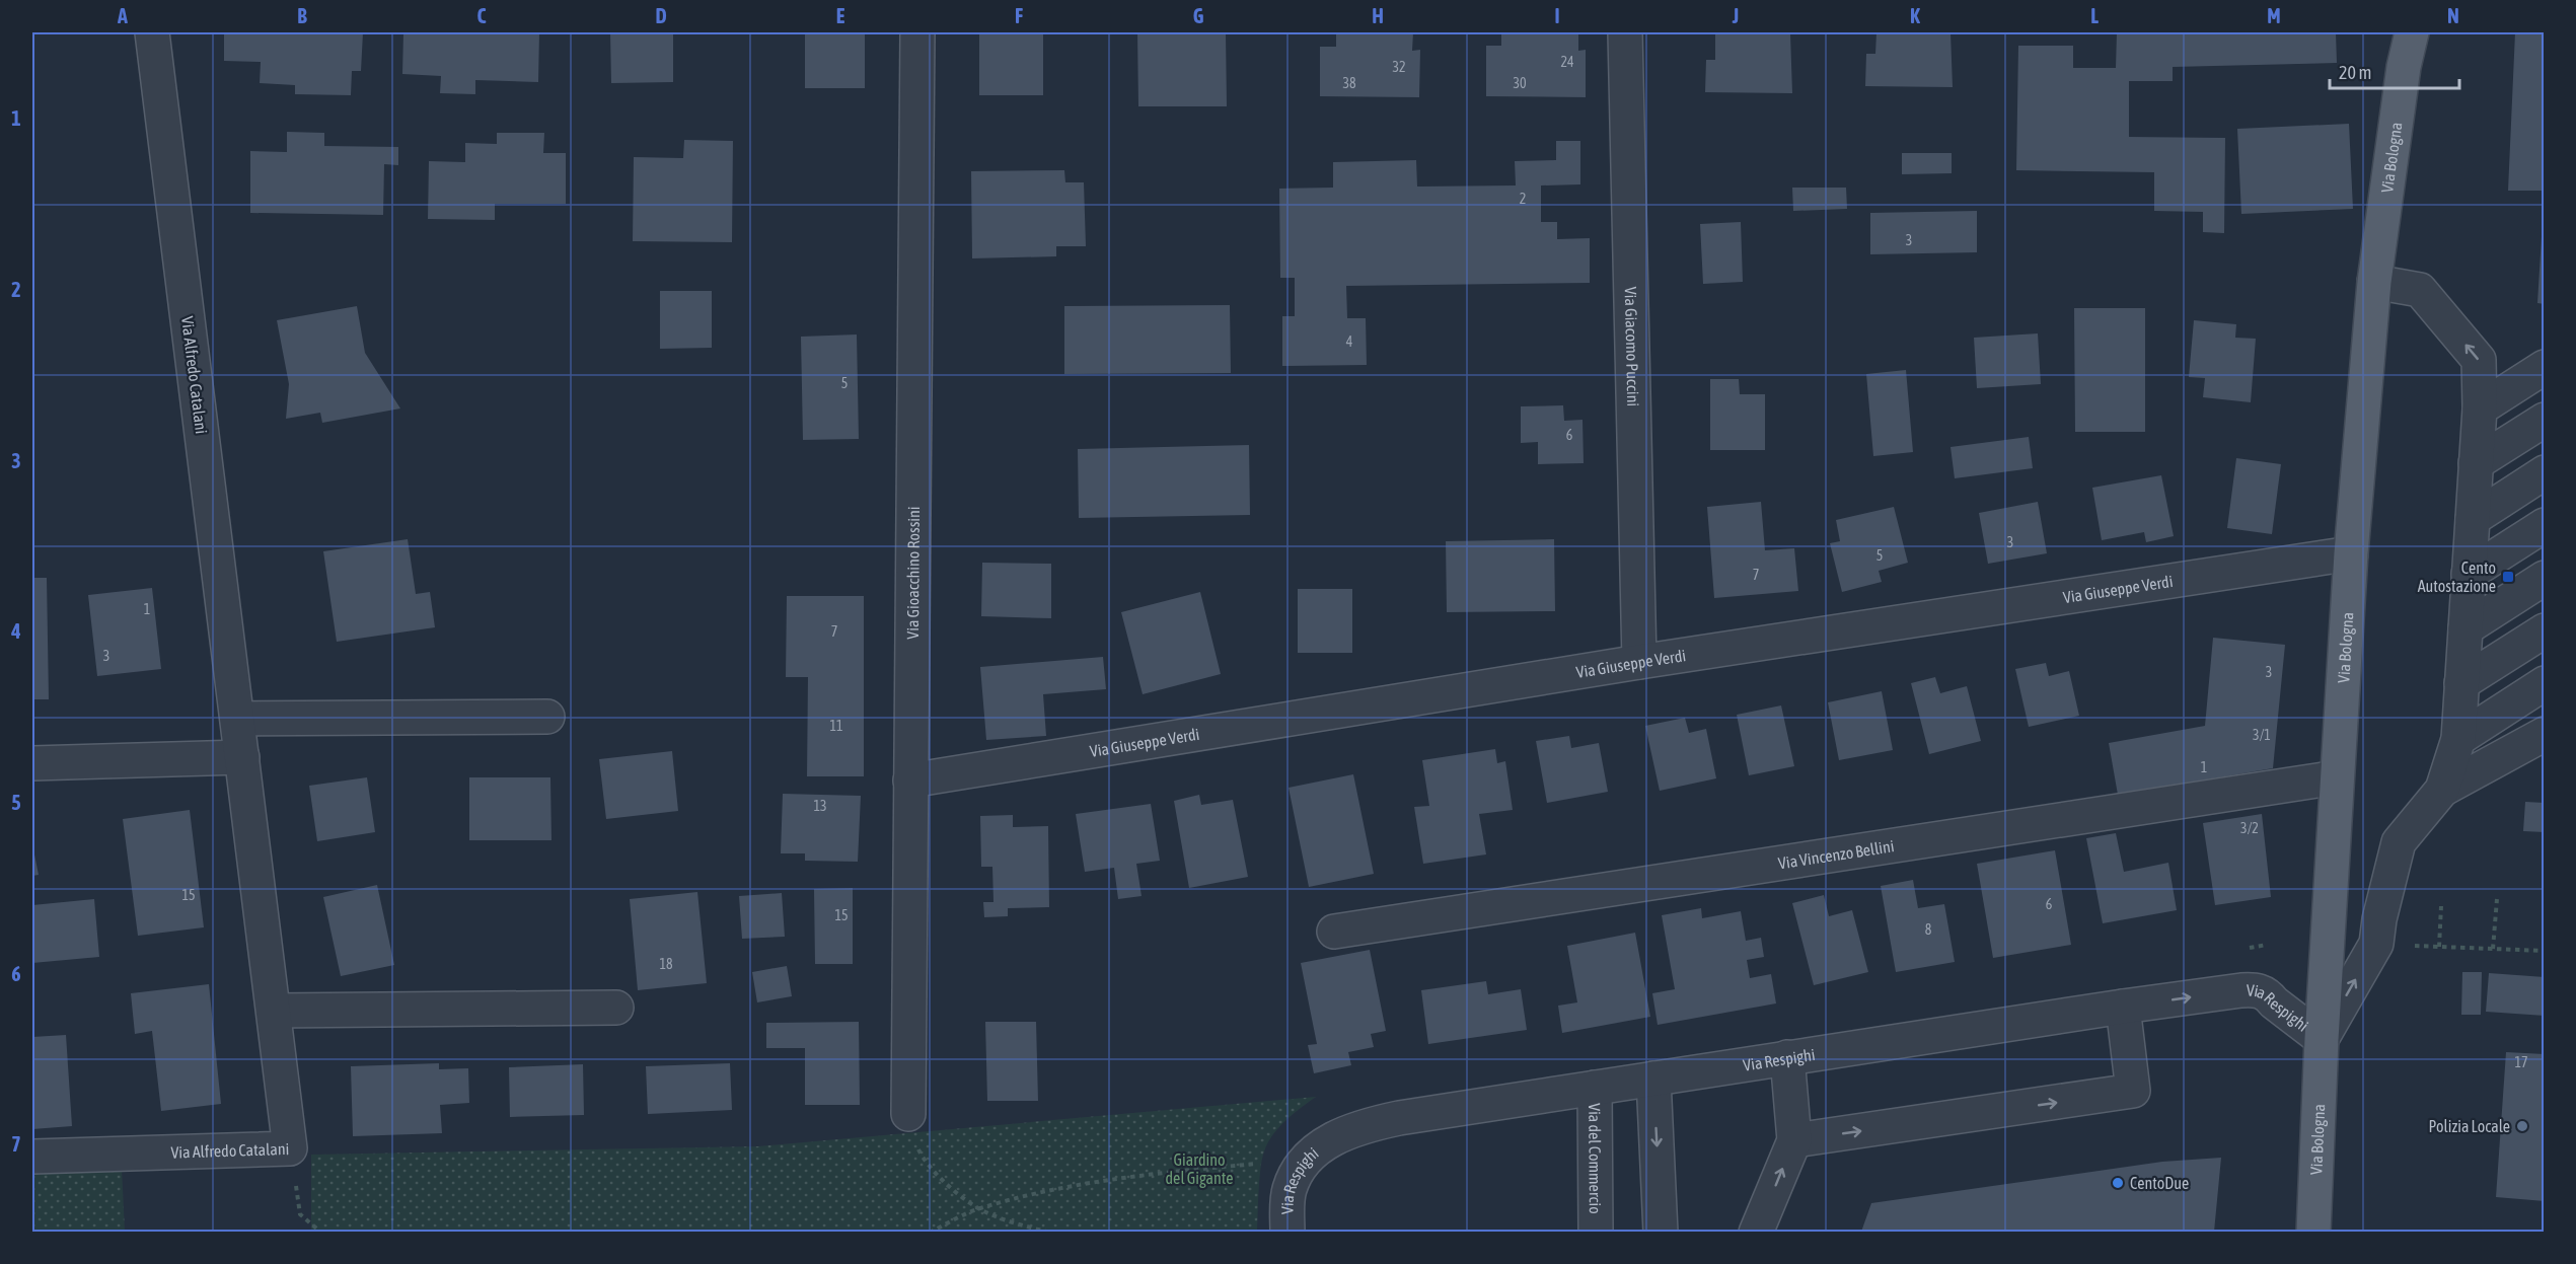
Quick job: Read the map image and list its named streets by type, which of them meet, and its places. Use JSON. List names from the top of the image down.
{
  "streets": {
    "main road": ["Via Bologna"],
    "street": [
      "Via Giacomo Puccini",
      "Via Alfredo Catalani",
      "Via Gioacchino Rossini",
      "Via Giuseppe Verdi",
      "Via Vincenzo Bellini",
      "Via Respighi",
      "Via del Commercio"
    ]
  },
  "crossings": [
    ["Via Bologna", "Via Giuseppe Verdi"],
    ["Via Bologna", "Via Vincenzo Bellini"],
    ["Via Bologna", "Via Respighi"],
    ["Via Giacomo Puccini", "Via Giuseppe Verdi"],
    ["Via Gioacchino Rossini", "Via Giuseppe Verdi"],
    ["Via Respighi", "Via del Commercio"]
  ],
  "parks": ["Giardino del Gigante"],
  "places": {
    "transit": ["Cento Autostazione"],
    "other": ["Polizia Locale", "CentoDue"]
  },
  "house_numbers": [
    "24",
    "32",
    "38",
    "30",
    "2",
    "3",
    "4",
    "5",
    "6",
    "3",
    "5",
    "7",
    "1",
    "7",
    "3",
    "3",
    "11",
    "3/1",
    "1",
    "13",
    "3/2",
    "15",
    "6",
    "15",
    "8",
    "18",
    "17"
  ],
  "scale_bar": "20 m",
  "grid": {
    "columns": [
      "A",
      "B",
      "C",
      "D",
      "E",
      "F",
      "G",
      "H",
      "I",
      "J",
      "K",
      "L",
      "M",
      "N"
    ],
    "rows": [
      "1",
      "2",
      "3",
      "4",
      "5",
      "6",
      "7"
    ]
  }
}
